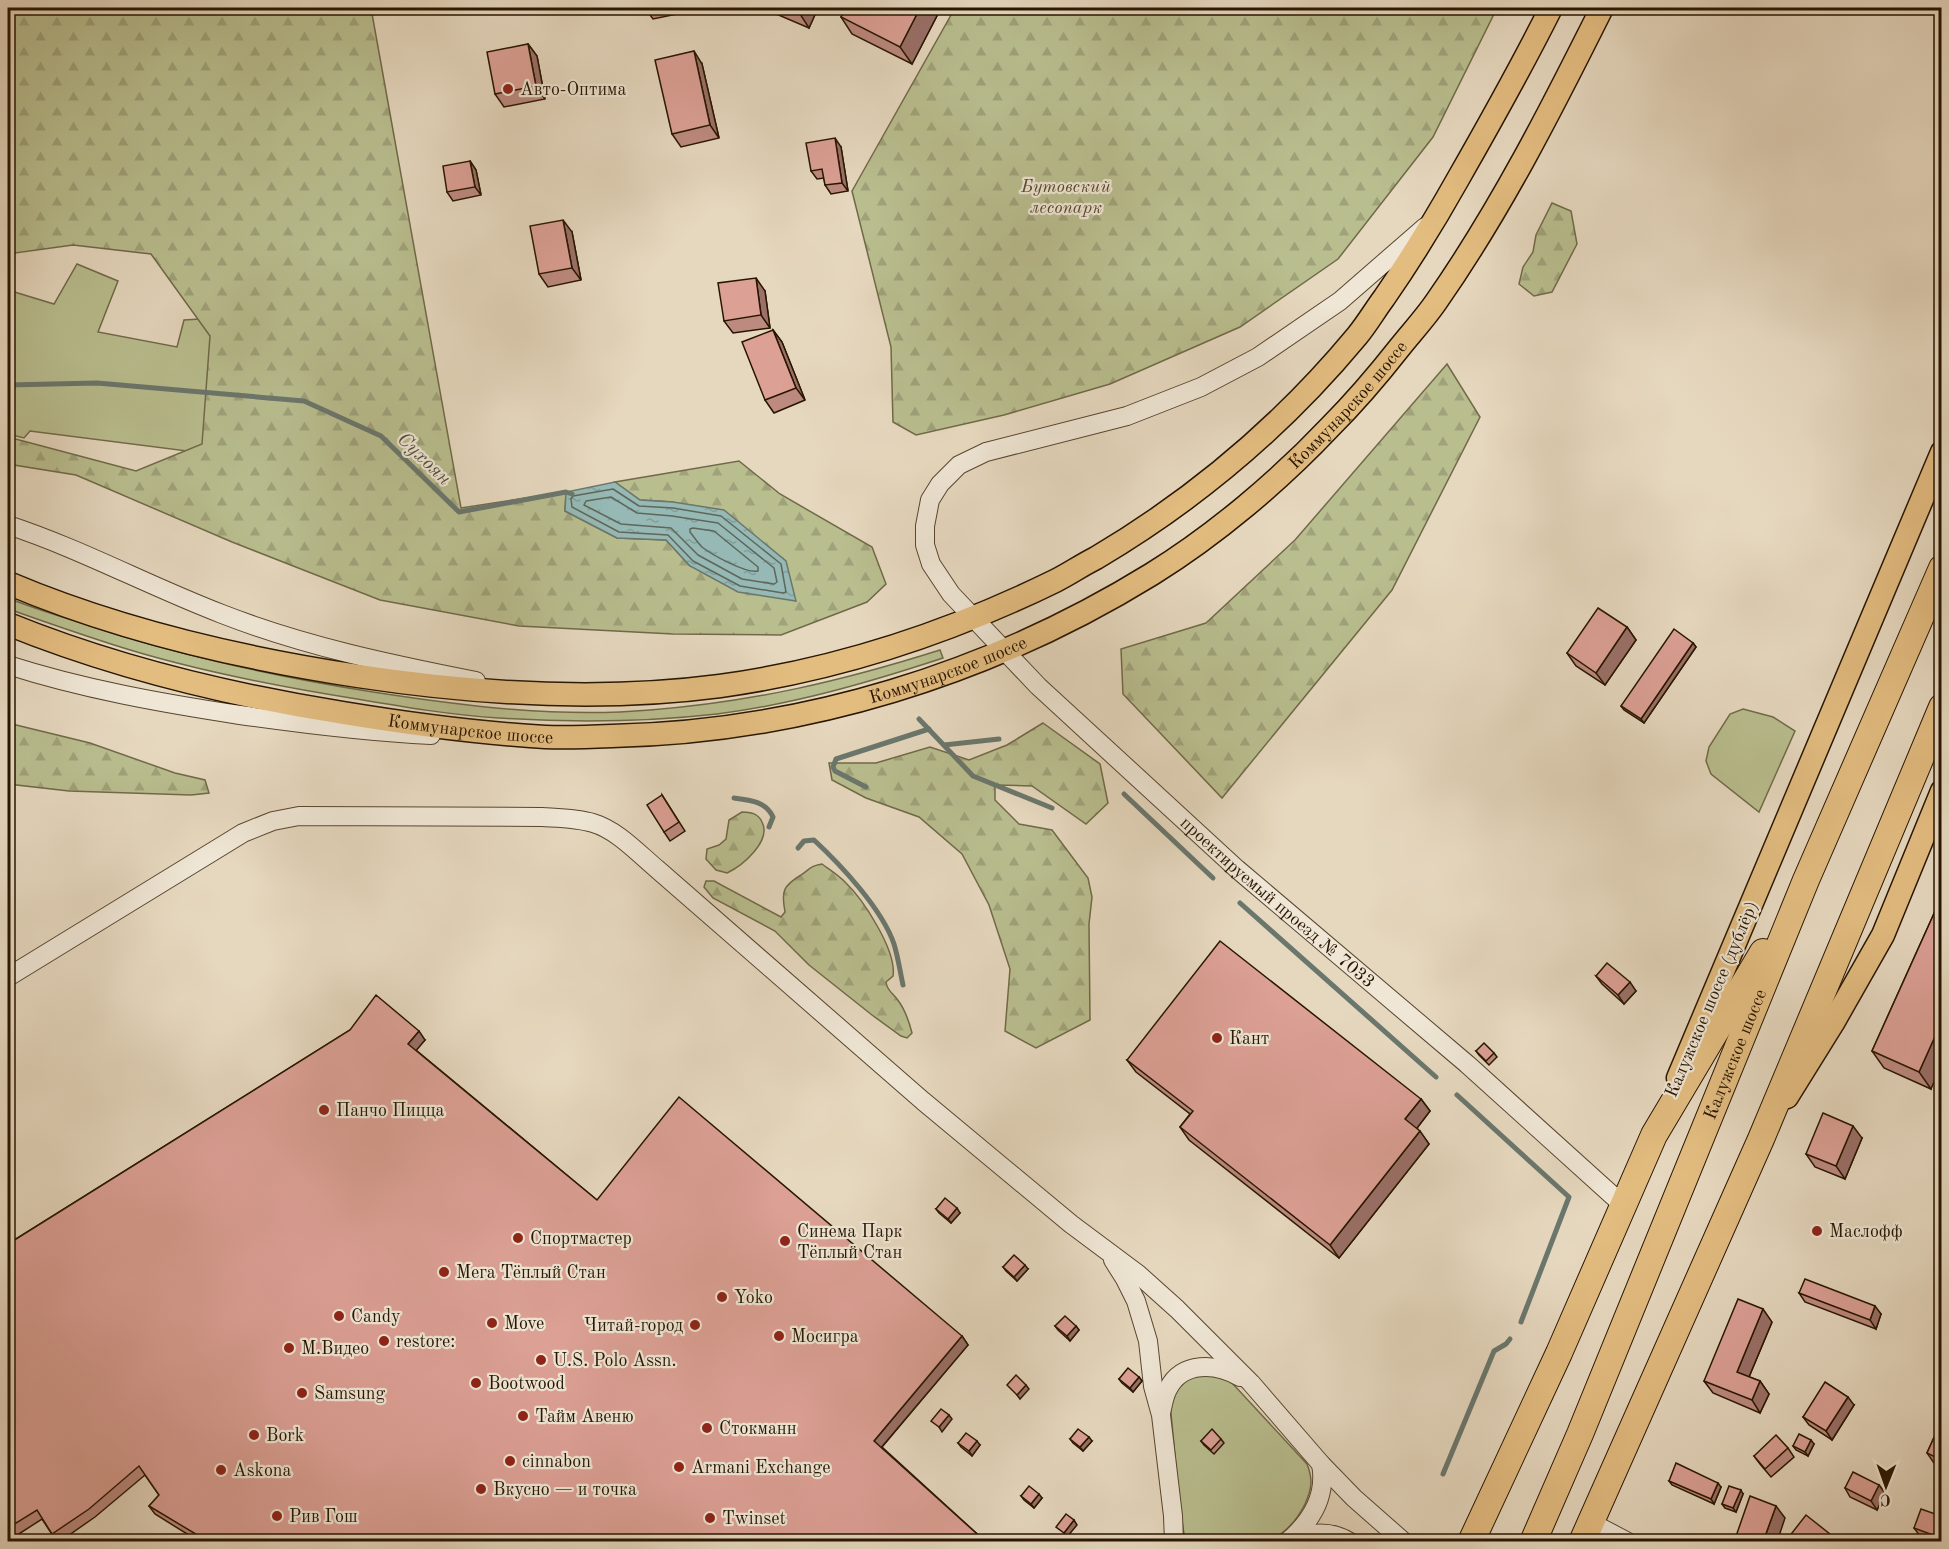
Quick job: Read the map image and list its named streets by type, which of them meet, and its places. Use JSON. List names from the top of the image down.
{
  "streets": {
    "highway": ["Калужское шоссе (дублёр)", "Калужское шоссе"],
    "main road": ["Коммунарское шоссе"],
    "street": ["проектируемый проезд № 7033"]
  },
  "crossings": [
    ["Коммунарское шоссе", "проектируемый проезд № 7033"],
    ["проектируемый проезд № 7033", "Калужское шоссе (дублёр)"]
  ],
  "water": ["Сухоян"],
  "parks": ["Бутовский лесопарк"],
  "places": [
    "Авто-Оптима",
    "Кант",
    "Панчо Пицца",
    "Маслофф",
    "Спортмастер",
    "Синема Парк Тёплый Стан",
    "Мега Тёплый Cтан",
    "Yoko",
    "Candy",
    "Move",
    "Читай-город",
    "Мосигра",
    "restore:",
    "М.Видео",
    "U.S. Polo Assn.",
    "Bootwood",
    "Samsung",
    "Тайм Авеню",
    "Стокманн",
    "Bork",
    "cinnabon",
    "Armani Exchange",
    "Askona",
    "Вкусно — и точка",
    "Рив Гош",
    "Twinset"
  ],
  "north": "bottom"
}
